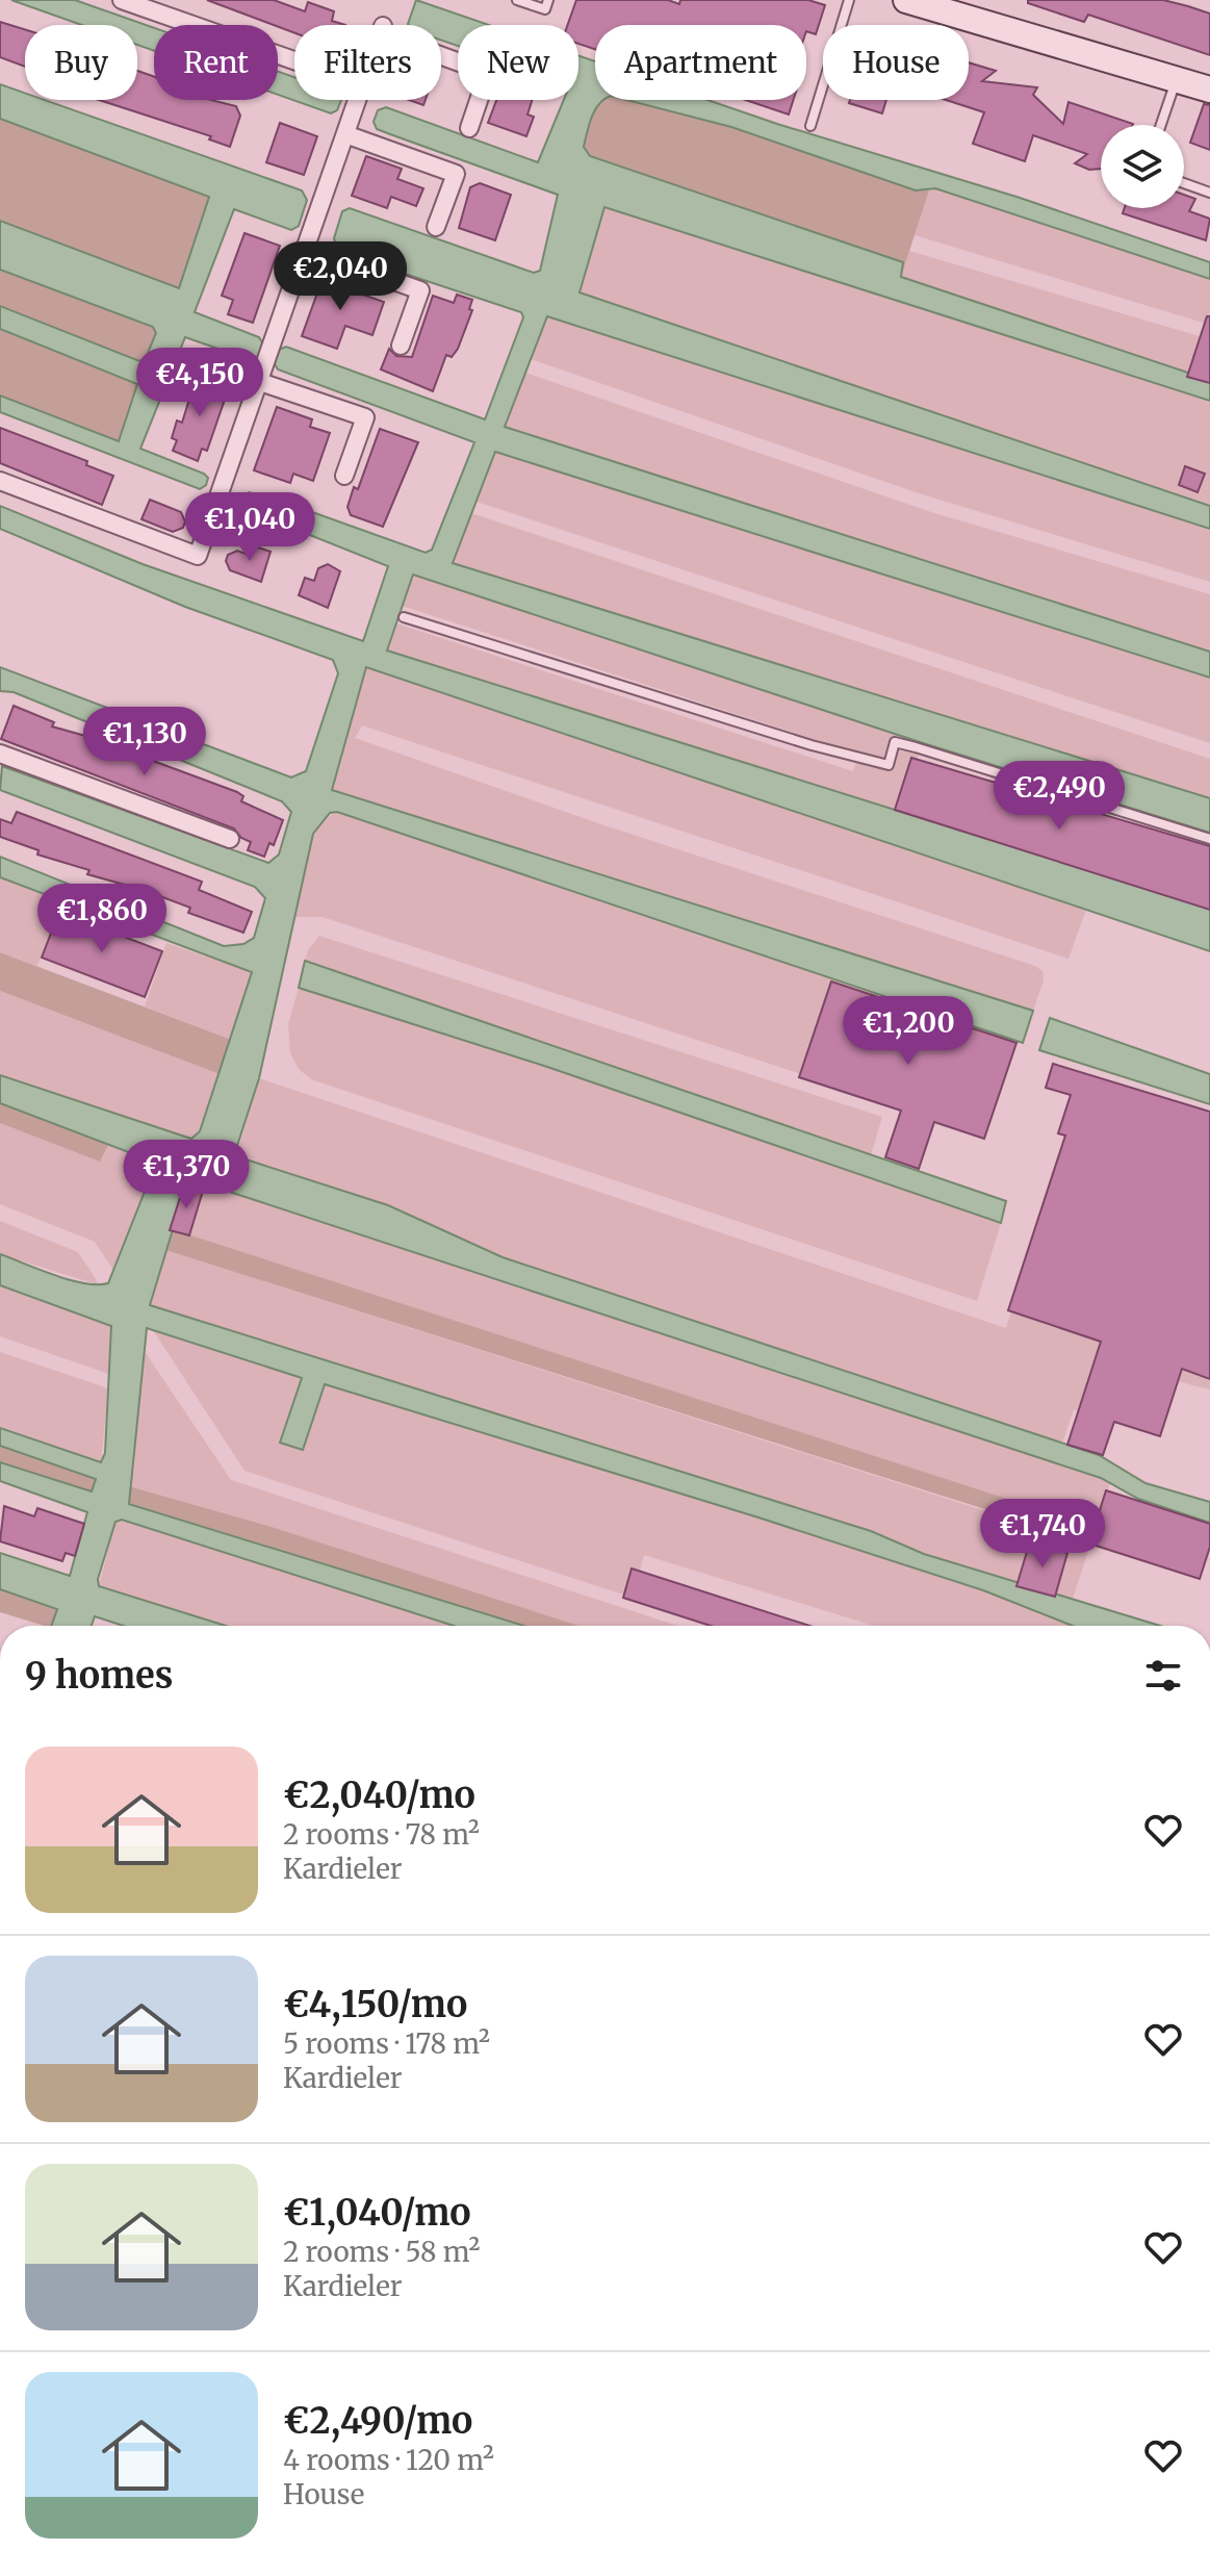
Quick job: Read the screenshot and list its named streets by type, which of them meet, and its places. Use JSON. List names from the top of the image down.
{
  "page": {
    "chip": [
      "Buy",
      "Rent",
      "Filters",
      "New",
      "Apartment",
      "House"
    ],
    "price": [
      "€2,040",
      "€4,150",
      "€1,040",
      "€1,130",
      "€2,490",
      "€1,860",
      "€1,200",
      "€1,370",
      "€1,740"
    ],
    "heading": "9 homes",
    "list": [
      {
        "name": "€2,040/mo",
        "note": "2 rooms · 78 m² · Kardieler"
      },
      {
        "name": "€4,150/mo",
        "note": "5 rooms · 178 m² · Kardieler"
      },
      {
        "name": "€1,040/mo",
        "note": "2 rooms · 58 m² · Kardieler"
      },
      {
        "name": "€2,490/mo",
        "note": "4 rooms · 120 m² · House"
      }
    ]
  }
}
